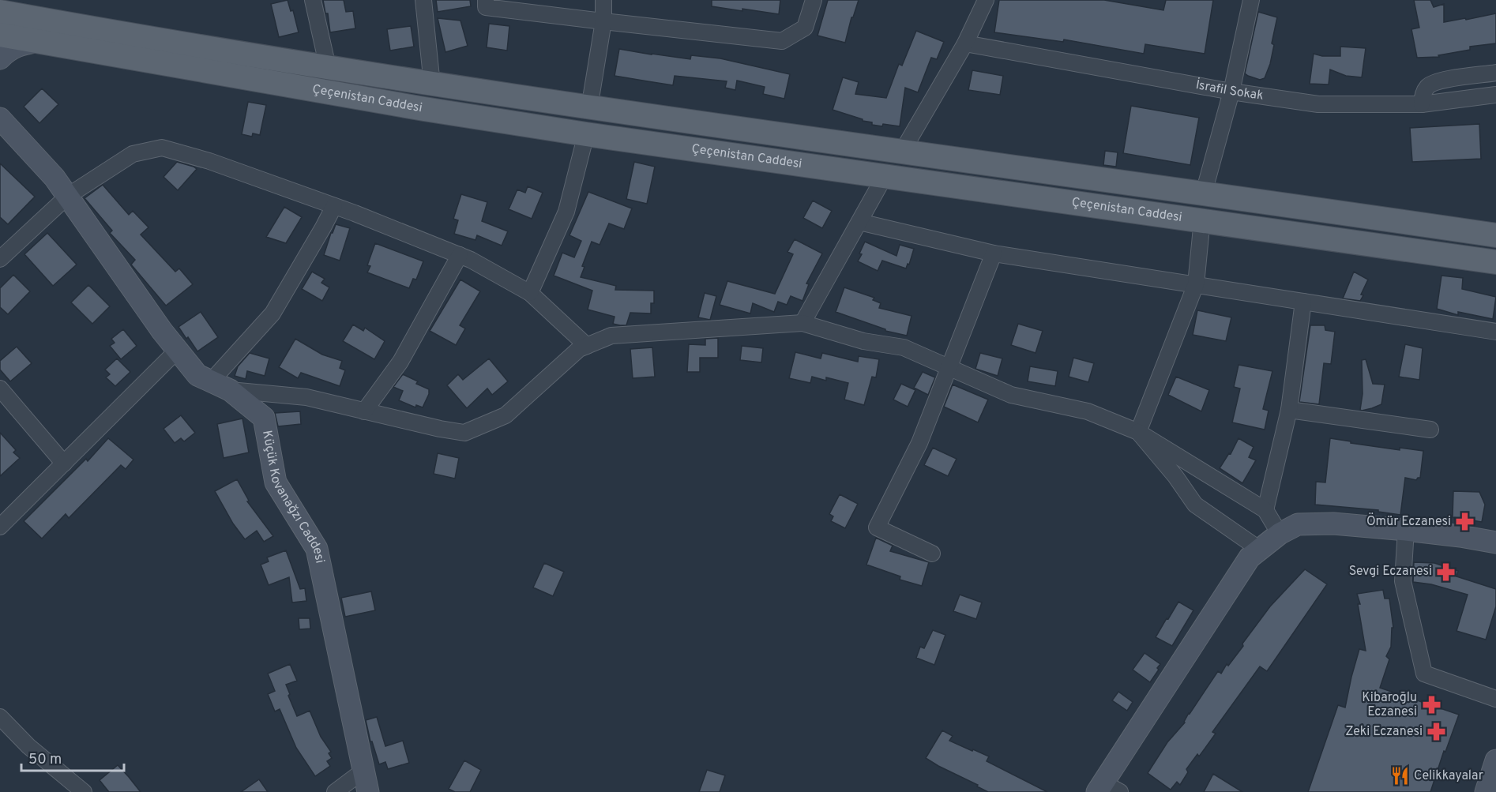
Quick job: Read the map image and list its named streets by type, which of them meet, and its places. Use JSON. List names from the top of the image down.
{
  "streets": {
    "main road": ["Çeçenistan Caddesi"],
    "street": ["İsrafil Sokak", "Küçük Kovanağzı Caddesi"]
  },
  "places": {
    "pharmacy": [
      "Ömür Eczanesi",
      "Sevgi Eczanesi",
      "Kibaroğlu Eczanesi",
      "Zeki Eczanesi"
    ],
    "restaurant": ["Celikkayalar"]
  },
  "scale_bar": "50 m"
}
